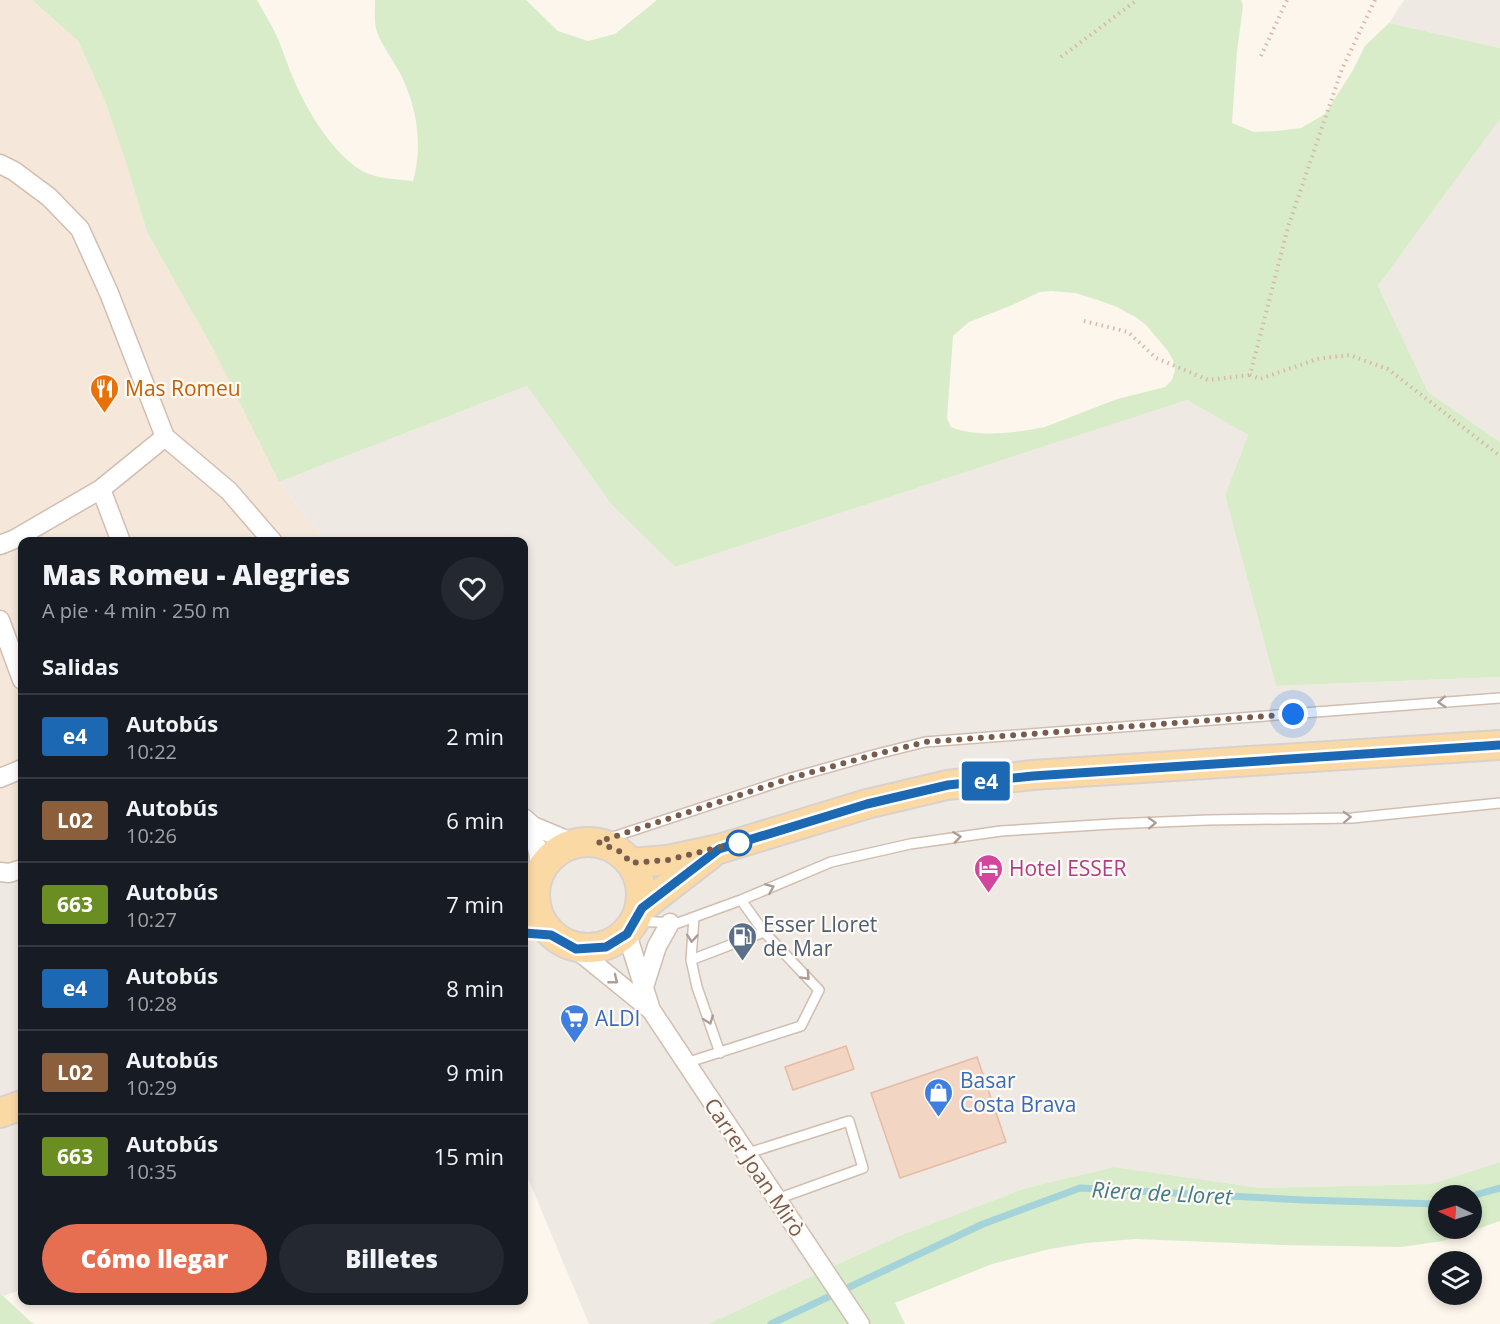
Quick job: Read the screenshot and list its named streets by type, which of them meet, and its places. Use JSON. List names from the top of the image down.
{
  "streets": {
    "street": ["Carrer Joan Mirò"]
  },
  "water": ["Riera de Lloret"],
  "places": {
    "restaurant": ["Mas Romeu"],
    "hotel": ["Hotel ESSER"],
    "fuel station": ["Esser Lloret de Mar"],
    "supermarket": ["ALDI"],
    "shop": ["Basar Costa Brava"]
  },
  "lines": ["bus line e4"],
  "north": "left",
  "page": {
    "on_map": "e4",
    "heading": [
      ["Mas Romeu - Alegries", "A pie · 4 min · 250 m"],
      "Salidas"
    ],
    "list": [
      {
        "mark": "e4",
        "name": "Autobús",
        "note": "10:22",
        "value": "2 min"
      },
      {
        "mark": "L02",
        "name": "Autobús",
        "note": "10:26",
        "value": "6 min"
      },
      {
        "mark": "663",
        "name": "Autobús",
        "note": "10:27",
        "value": "7 min"
      },
      {
        "mark": "e4",
        "name": "Autobús",
        "note": "10:28",
        "value": "8 min"
      },
      {
        "mark": "L02",
        "name": "Autobús",
        "note": "10:29",
        "value": "9 min"
      },
      {
        "mark": "663",
        "name": "Autobús",
        "note": "10:35",
        "value": "15 min"
      }
    ],
    "buttons": ["Cómo llegar", "Billetes"]
  }
}
